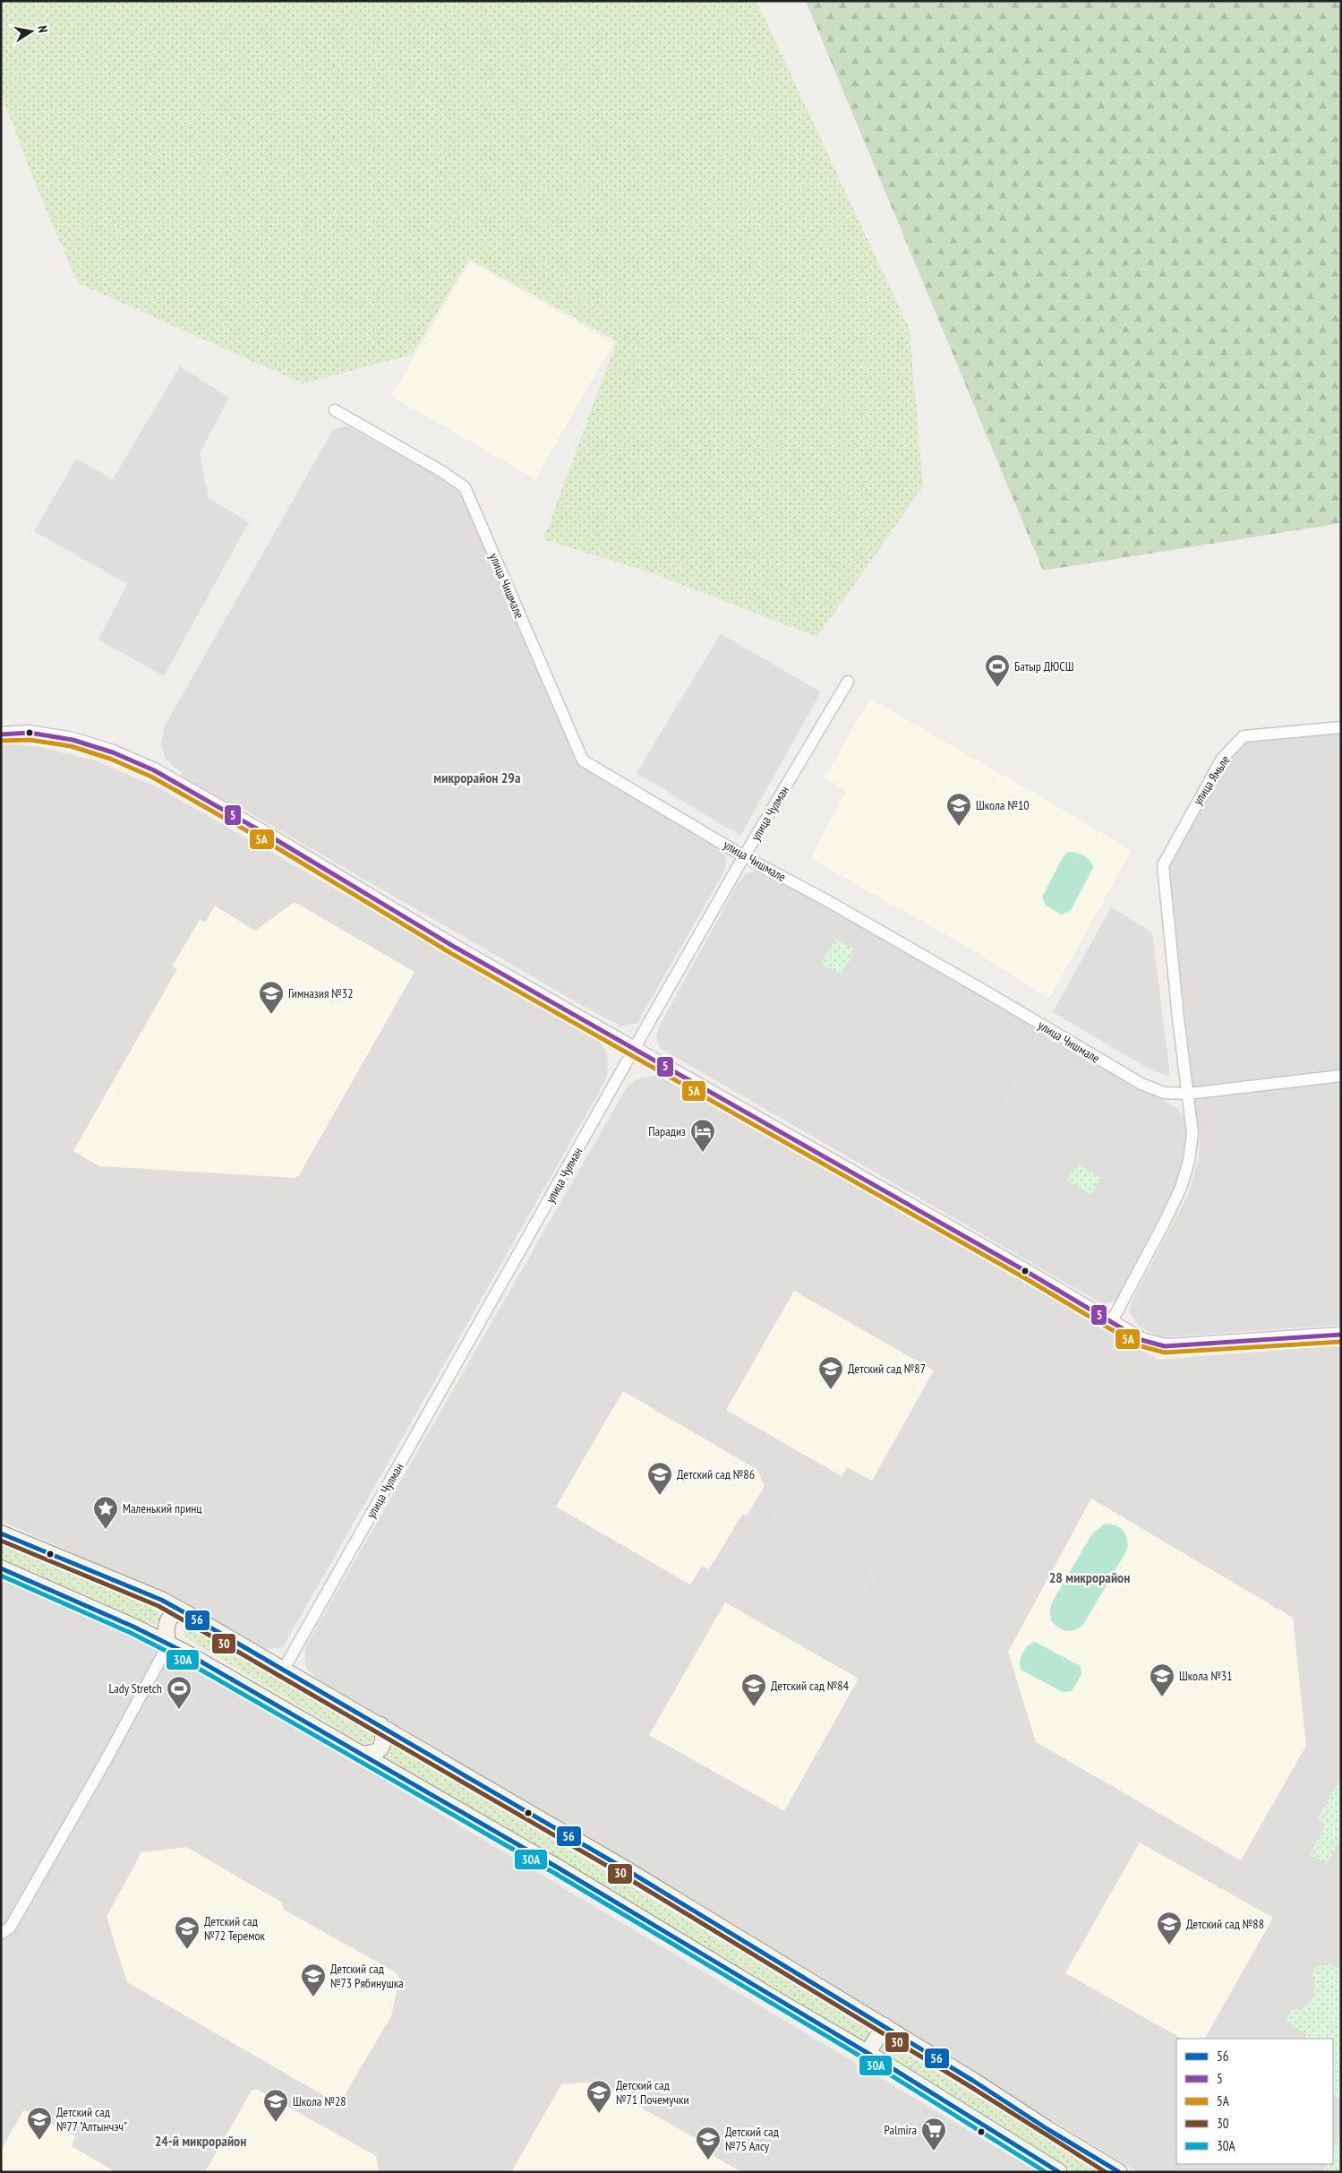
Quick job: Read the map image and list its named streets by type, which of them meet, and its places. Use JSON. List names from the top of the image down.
{
  "streets": {
    "street": ["улица Чишмале", "улица Ямьле", "улица Чулман"]
  },
  "crossings": [
    ["улица Чишмале", "улица Ямьле"],
    ["улица Чишмале", "улица Чулман"]
  ],
  "districts": ["микрорайон 29а", "28 микрорайон", "24-й микрорайон"],
  "places": {
    "sports": ["Батыр ДЮСШ", "Lady Stretch"],
    "school or university": [
      "Школа №10",
      "Гимназия №32",
      "Детский сад №87",
      "Детский сад №86",
      "Школа №31",
      "Детский сад №84",
      "Детский сад №88",
      "Детский сад №72 Теремок",
      "Детский сад №73 Рябинушка",
      "Детский сад №71 Почемучки",
      "Школа №28",
      "Детский сад №77 \"Алтынчэч\"",
      "Детский сад №75 Алсу"
    ],
    "hotel": ["Парадиз"],
    "place": ["Маленький принц"],
    "supermarket": ["Palmira"]
  },
  "lines": [
    "transit line 5",
    "transit line 5А",
    "transit line 56",
    "transit line 30",
    "transit line 30А"
  ],
  "legend": [
    "56",
    "5",
    "5А",
    "30",
    "30А"
  ],
  "north": "right"
}
